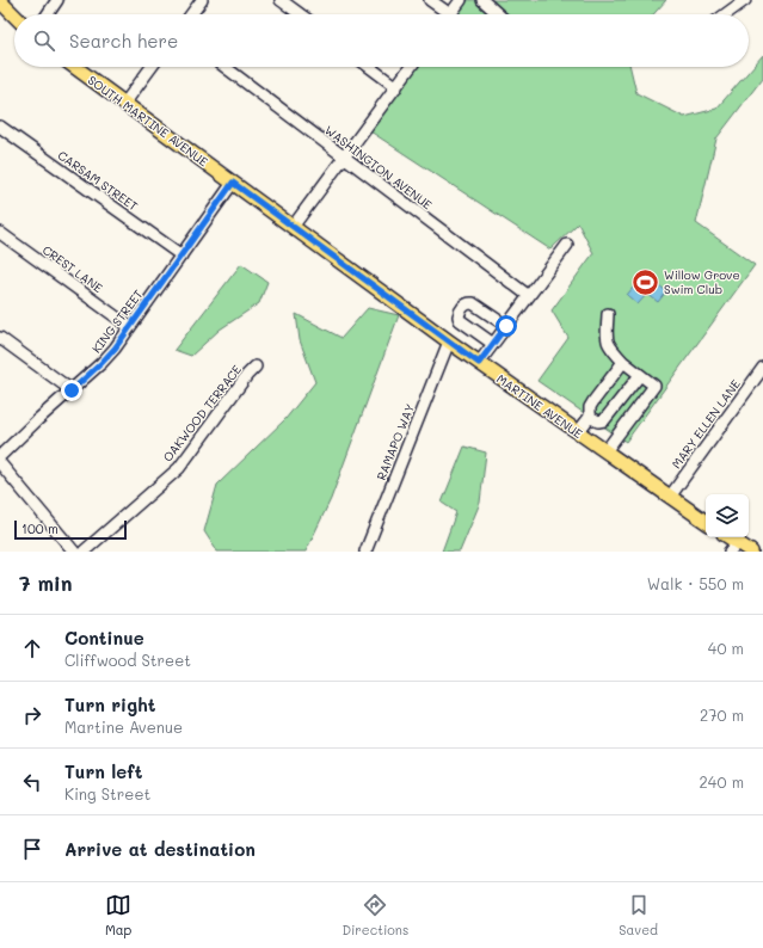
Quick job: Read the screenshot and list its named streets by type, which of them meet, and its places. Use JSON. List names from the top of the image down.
{
  "streets": {
    "main road": ["SOUTH MARTINE AVENUE", "MARTINE AVENUE"],
    "street": [
      "WASHINGTON AVENUE",
      "CARSAM STREET",
      "CREST LANE",
      "KING STREET",
      "OAKWOOD TERRACE",
      "MARY ELLEN LANE",
      "RAMAPO WAY"
    ]
  },
  "crossings": [
    ["SOUTH MARTINE AVENUE", "KING STREET"],
    ["SOUTH MARTINE AVENUE", "MARTINE AVENUE"],
    ["CARSAM STREET", "KING STREET"],
    ["CREST LANE", "KING STREET"],
    ["KING STREET", "MARTINE AVENUE"],
    ["MARTINE AVENUE", "MARY ELLEN LANE"],
    ["MARTINE AVENUE", "RAMAPO WAY"]
  ],
  "places": {
    "sports": ["Willow Grove Swim Club"]
  },
  "scale_bar": "100 m",
  "page": {
    "search": "Search here",
    "scale": "100 m",
    "heading": ["7 min", "Walk · 550 m"],
    "list": [
      ["Continue", "Cliffwood Street", "40 m"],
      ["Turn right", "Martine Avenue", "270 m"],
      ["Turn left", "King Street", "240 m"],
      "Arrive at destination"
    ],
    "nav": ["Map", "Directions", "Saved"]
  }
}
